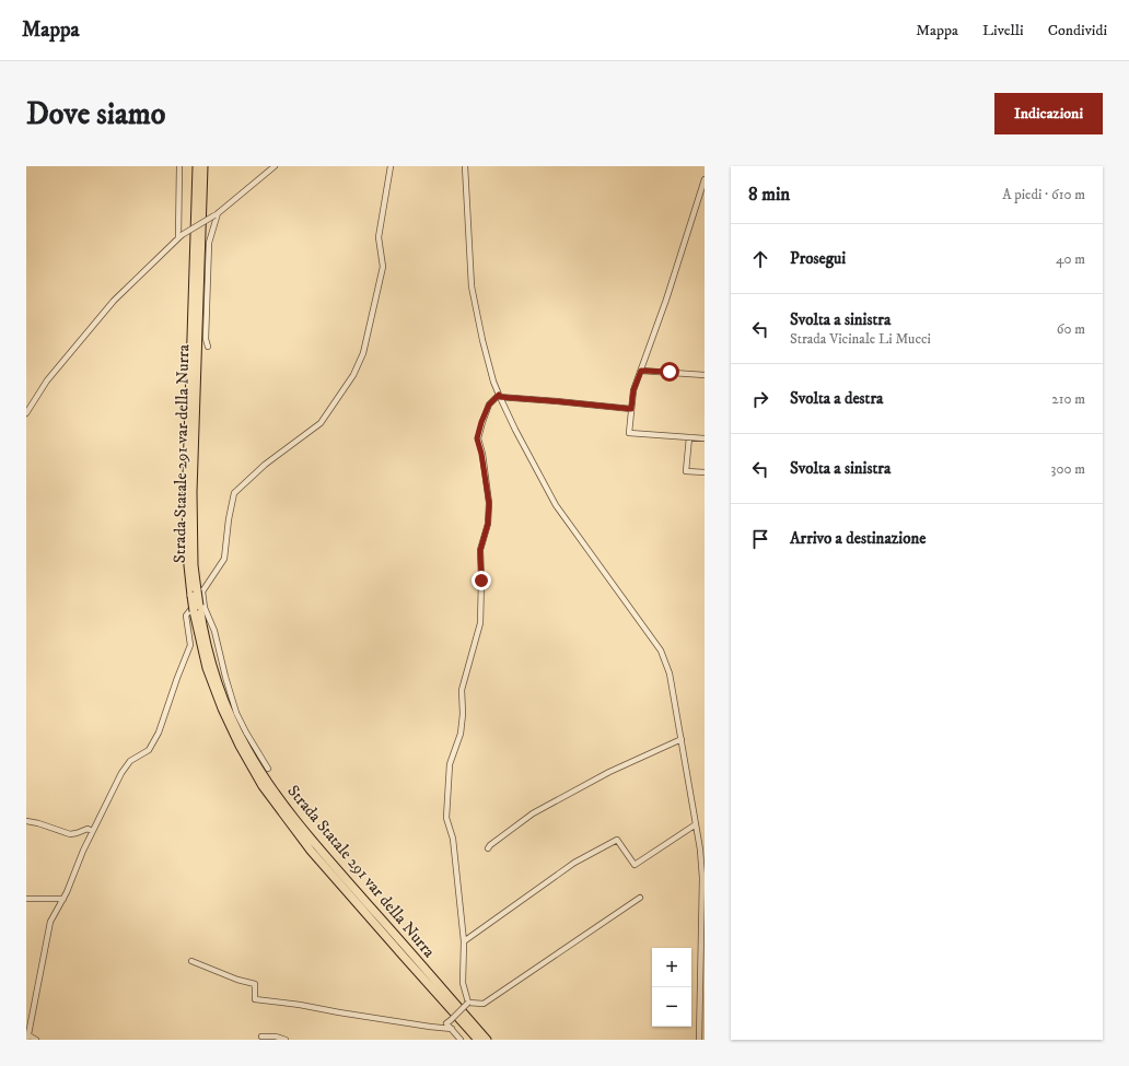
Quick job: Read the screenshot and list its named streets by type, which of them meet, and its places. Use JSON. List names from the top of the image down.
{
  "streets": {
    "highway": ["Strada Statale 291 var della Nurra"]
  },
  "page": {
    "header": "Mappa",
    "nav": ["Mappa", "Livelli", "Condividi"],
    "buttons": "Indicazioni",
    "title": "Dove siamo",
    "heading": ["8 min", "A piedi · 610 m"],
    "list": [
      ["Prosegui", "40 m"],
      ["Svolta a sinistra", "Strada Vicinale Li Mucci", "60 m"],
      ["Svolta a destra", "210 m"],
      ["Svolta a sinistra", "300 m"],
      "Arrivo a destinazione"
    ],
    "map_buttons": ["+", "−"]
  }
}
